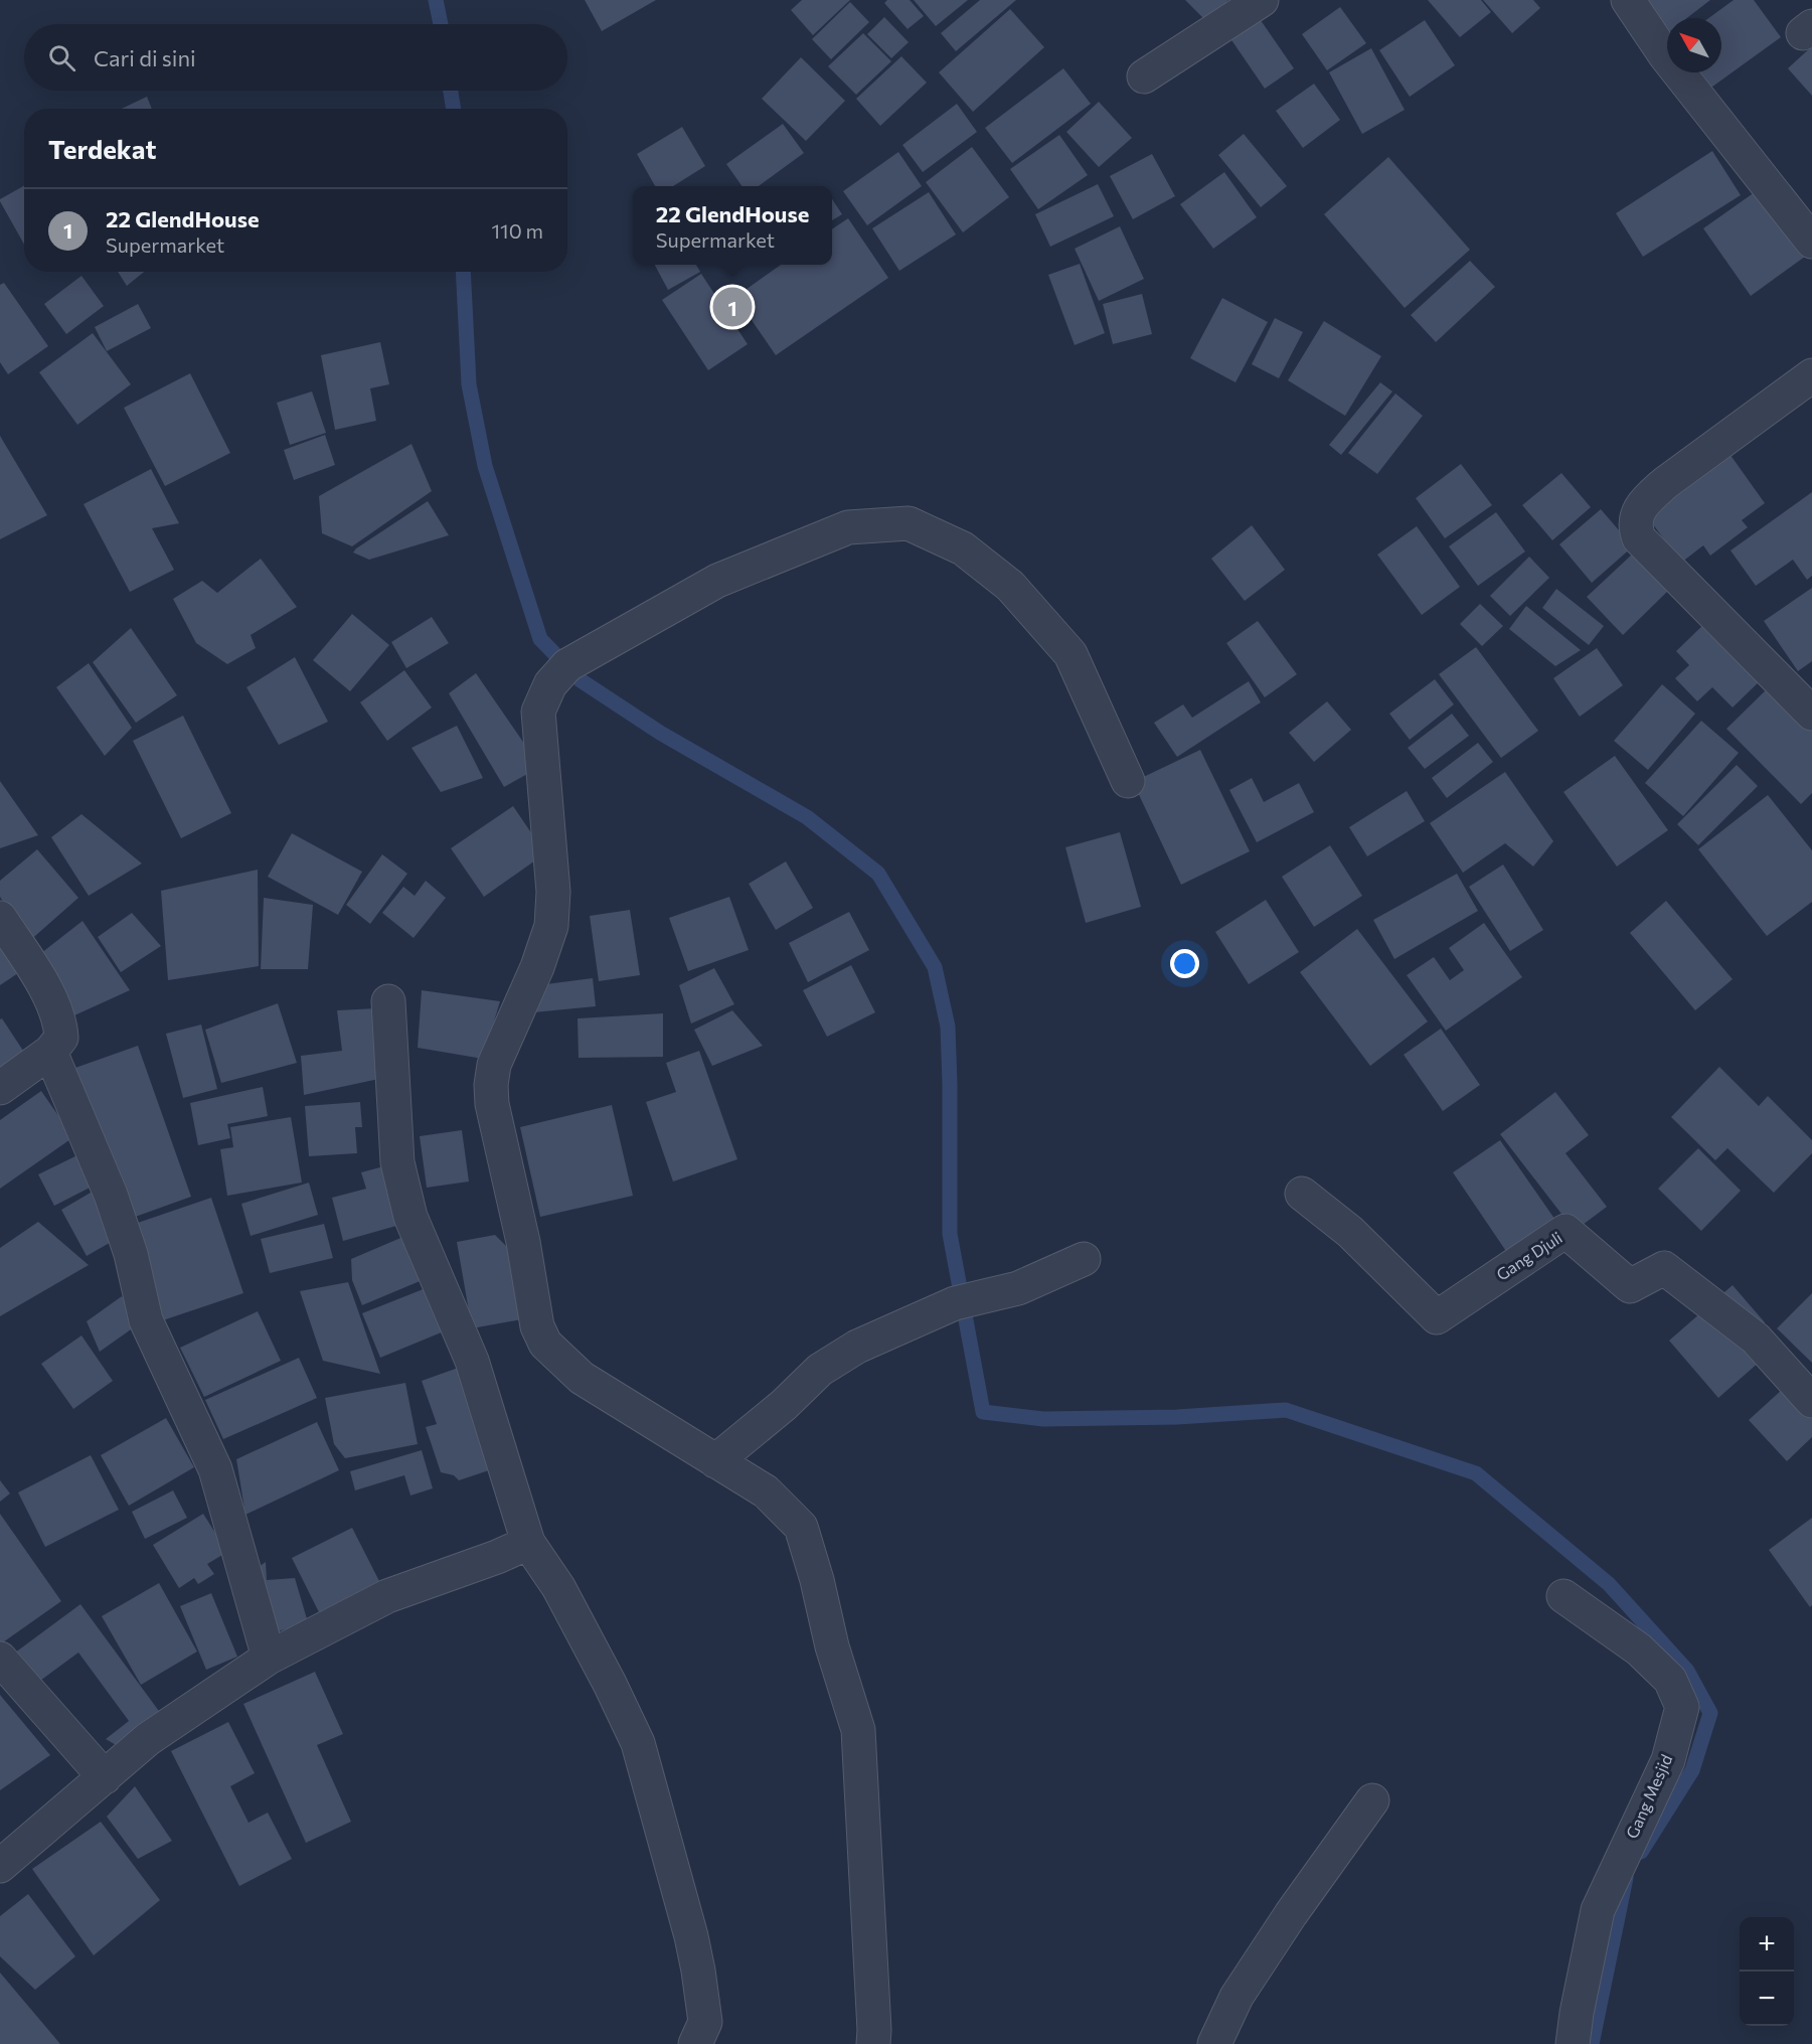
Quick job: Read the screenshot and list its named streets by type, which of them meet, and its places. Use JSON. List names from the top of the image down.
{
  "streets": {
    "street": ["Gang Djuli", "Gang Mesjid"]
  },
  "north": "top left",
  "page": {
    "search": "Cari di sini",
    "heading": "Terdekat",
    "popup": ["22 GlendHouse", "Supermarket"],
    "list": [
      {
        "mark": "1",
        "name": "22 GlendHouse",
        "note": "Supermarket",
        "value": "110 m"
      }
    ],
    "pins": "1",
    "map_buttons": ["+", "−"]
  }
}
